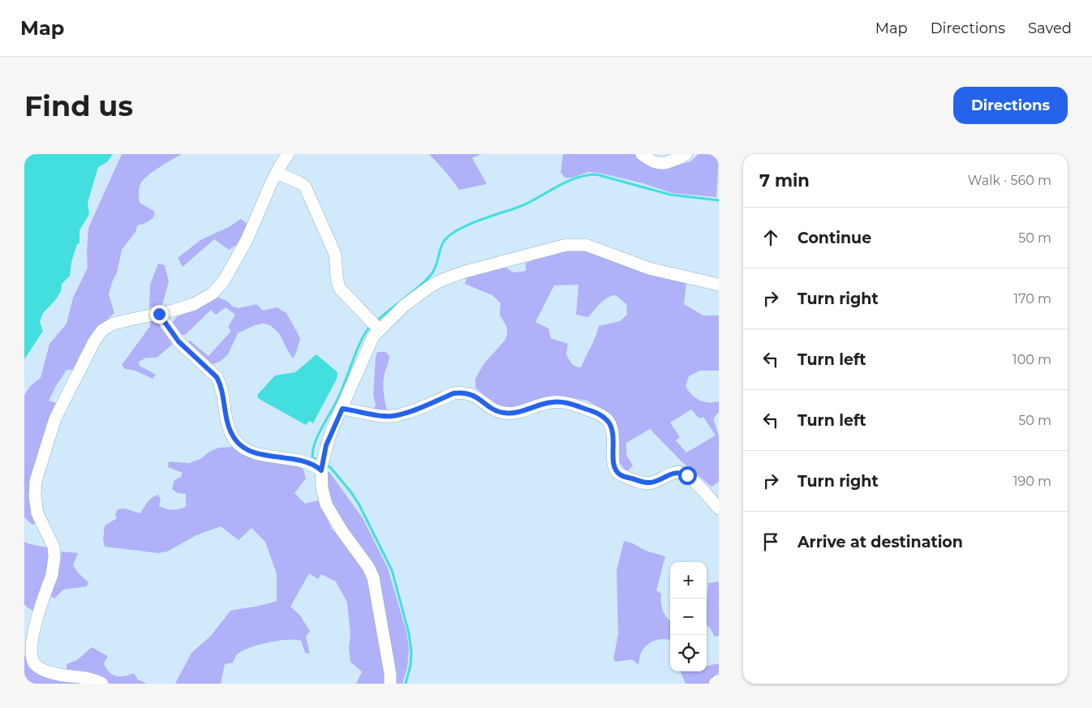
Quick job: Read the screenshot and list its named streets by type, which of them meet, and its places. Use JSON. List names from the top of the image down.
{
  "page": {
    "header": "Map",
    "nav": ["Map", "Directions", "Saved"],
    "buttons": "Directions",
    "title": "Find us",
    "heading": ["7 min", "Walk · 560 m"],
    "list": [
      ["Continue", "50 m"],
      ["Turn right", "170 m"],
      ["Turn left", "100 m"],
      ["Turn left", "50 m"],
      ["Turn right", "190 m"],
      "Arrive at destination"
    ],
    "map_buttons": ["+", "−"]
  }
}
